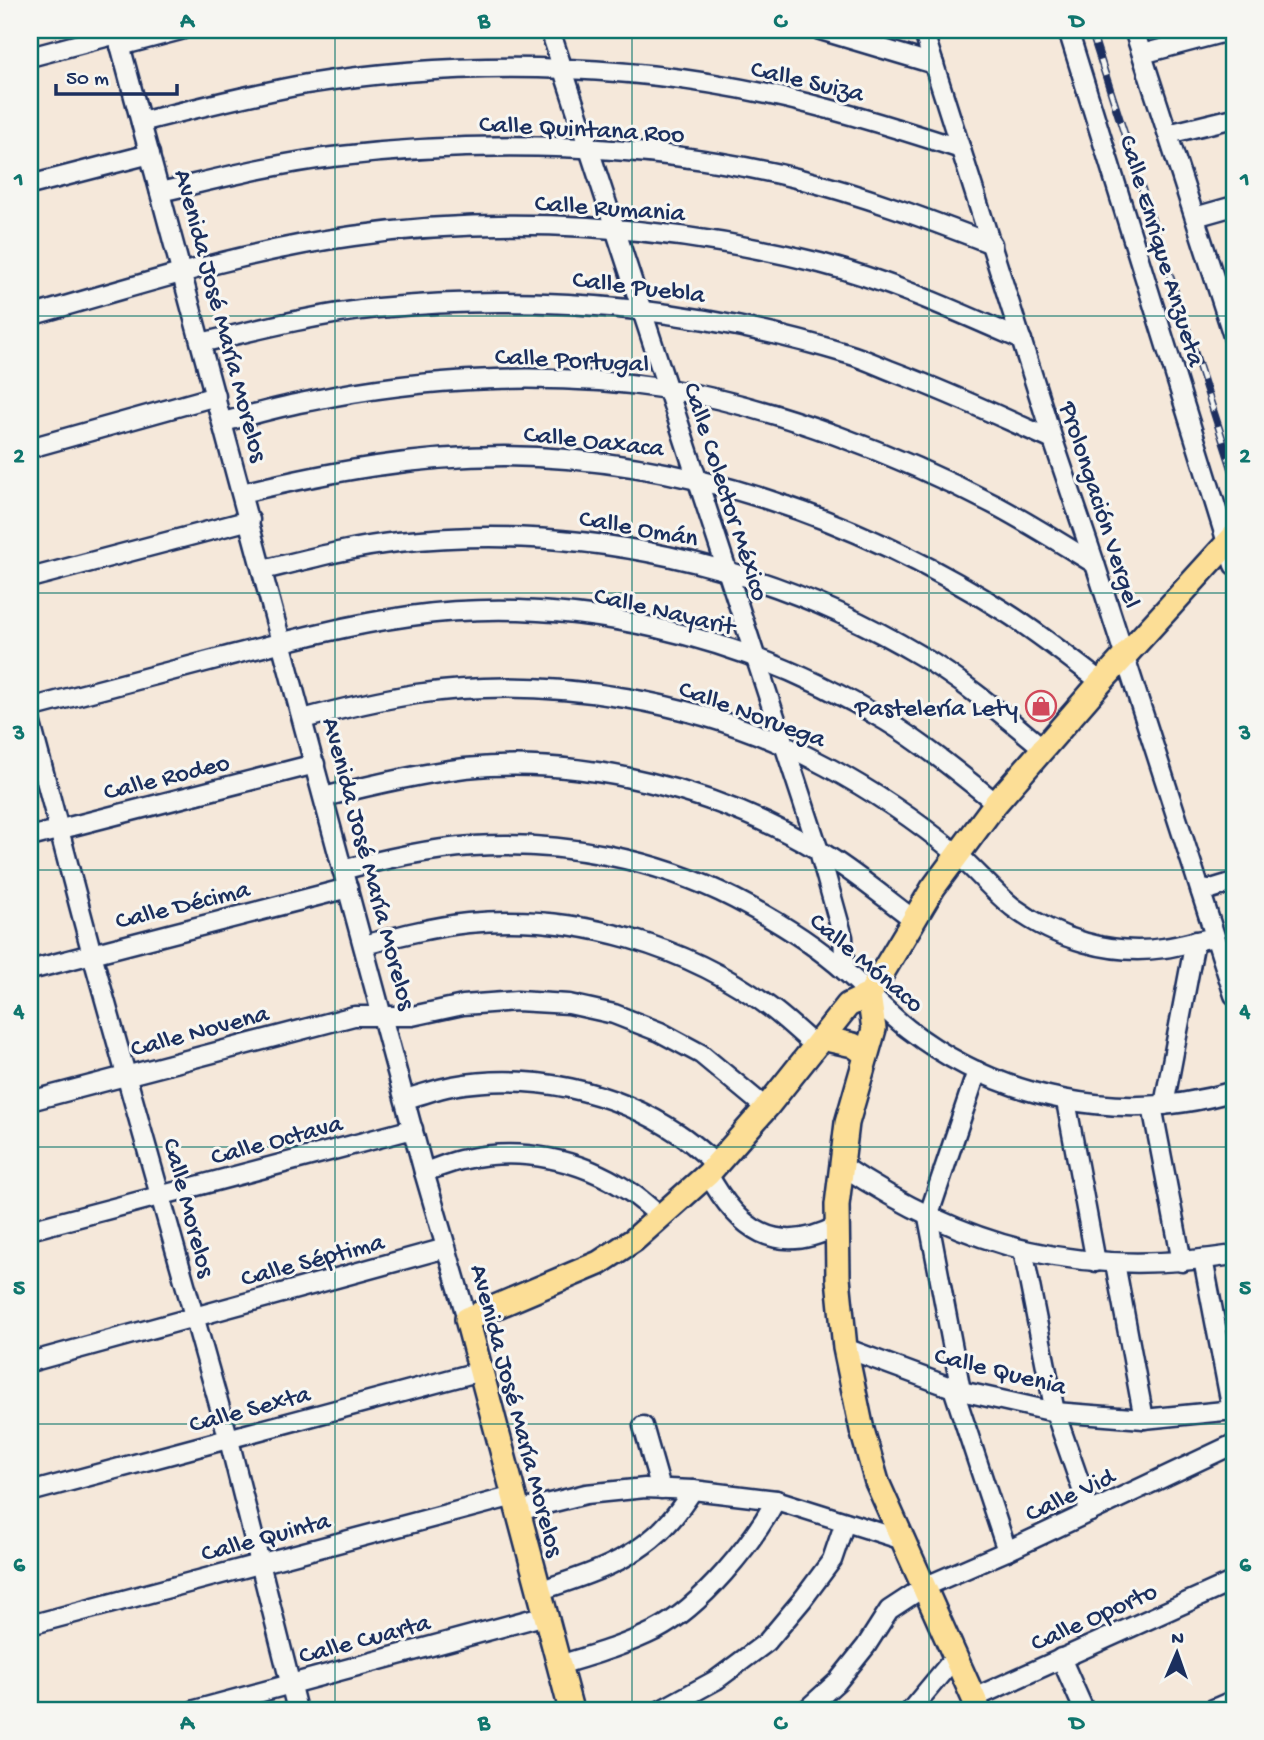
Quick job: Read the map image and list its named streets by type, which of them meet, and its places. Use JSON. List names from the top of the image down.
{
  "streets": {
    "main road": ["Avenida José María Morelos"],
    "street": [
      "Calle Suiza",
      "Calle Quintana Roo",
      "Calle Rumania",
      "Calle Enrique Anzueta",
      "Calle Puebla",
      "Calle Portugal",
      "Calle Oaxaca",
      "Calle Colector México",
      "Prolongación Vergel",
      "Calle Omán",
      "Calle Nayarit",
      "Calle Noruega",
      "Calle Rodeo",
      "Calle Décima",
      "Calle Mónaco",
      "Calle Novena",
      "Calle Octava",
      "Calle Morelos",
      "Calle Séptima",
      "Calle Quenia",
      "Calle Sexta",
      "Calle Vid",
      "Calle Quinta",
      "Calle Oporto",
      "Calle Cuarta"
    ]
  },
  "crossings": [
    ["Calle Suiza", "Avenida José María Morelos"],
    ["Calle Suiza", "Calle Colector México"],
    ["Calle Suiza", "Prolongación Vergel"],
    ["Calle Quintana Roo", "Avenida José María Morelos"],
    ["Calle Quintana Roo", "Calle Colector México"],
    ["Calle Quintana Roo", "Prolongación Vergel"],
    ["Calle Rumania", "Avenida José María Morelos"],
    ["Calle Rumania", "Calle Colector México"],
    ["Calle Rumania", "Prolongación Vergel"],
    ["Calle Puebla", "Avenida José María Morelos"],
    ["Calle Puebla", "Calle Colector México"],
    ["Calle Puebla", "Prolongación Vergel"],
    ["Avenida José María Morelos", "Calle Portugal"],
    ["Avenida José María Morelos", "Calle Oaxaca"],
    ["Avenida José María Morelos", "Calle Omán"],
    ["Avenida José María Morelos", "Calle Nayarit"],
    ["Avenida José María Morelos", "Calle Noruega"],
    ["Avenida José María Morelos", "Calle Rodeo"],
    ["Avenida José María Morelos", "Calle Décima"],
    ["Avenida José María Morelos", "Calle Mónaco"],
    ["Avenida José María Morelos", "Calle Novena"],
    ["Avenida José María Morelos", "Calle Octava"],
    ["Avenida José María Morelos", "Calle Séptima"],
    ["Avenida José María Morelos", "Calle Sexta"],
    ["Avenida José María Morelos", "Calle Quinta"],
    ["Avenida José María Morelos", "Calle Cuarta"],
    ["Calle Portugal", "Calle Colector México"],
    ["Calle Portugal", "Prolongación Vergel"],
    ["Calle Oaxaca", "Calle Colector México"],
    ["Calle Colector México", "Calle Omán"],
    ["Calle Colector México", "Calle Nayarit"],
    ["Calle Colector México", "Calle Noruega"],
    ["Calle Colector México", "Calle Mónaco"],
    ["Prolongación Vergel", "Calle Noruega"],
    ["Calle Rodeo", "Calle Morelos"],
    ["Calle Décima", "Calle Morelos"],
    ["Calle Novena", "Calle Morelos"],
    ["Calle Octava", "Calle Morelos"],
    ["Calle Morelos", "Calle Séptima"],
    ["Calle Morelos", "Calle Sexta"],
    ["Calle Morelos", "Calle Quinta"],
    ["Calle Morelos", "Calle Cuarta"]
  ],
  "places": {
    "shop": ["Pastelería Lety"]
  },
  "scale_bar": "50 m",
  "north": "top",
  "grid": {
    "columns": [
      "A",
      "B",
      "C",
      "D"
    ],
    "rows": [
      "1",
      "2",
      "3",
      "4",
      "5",
      "6"
    ]
  }
}
